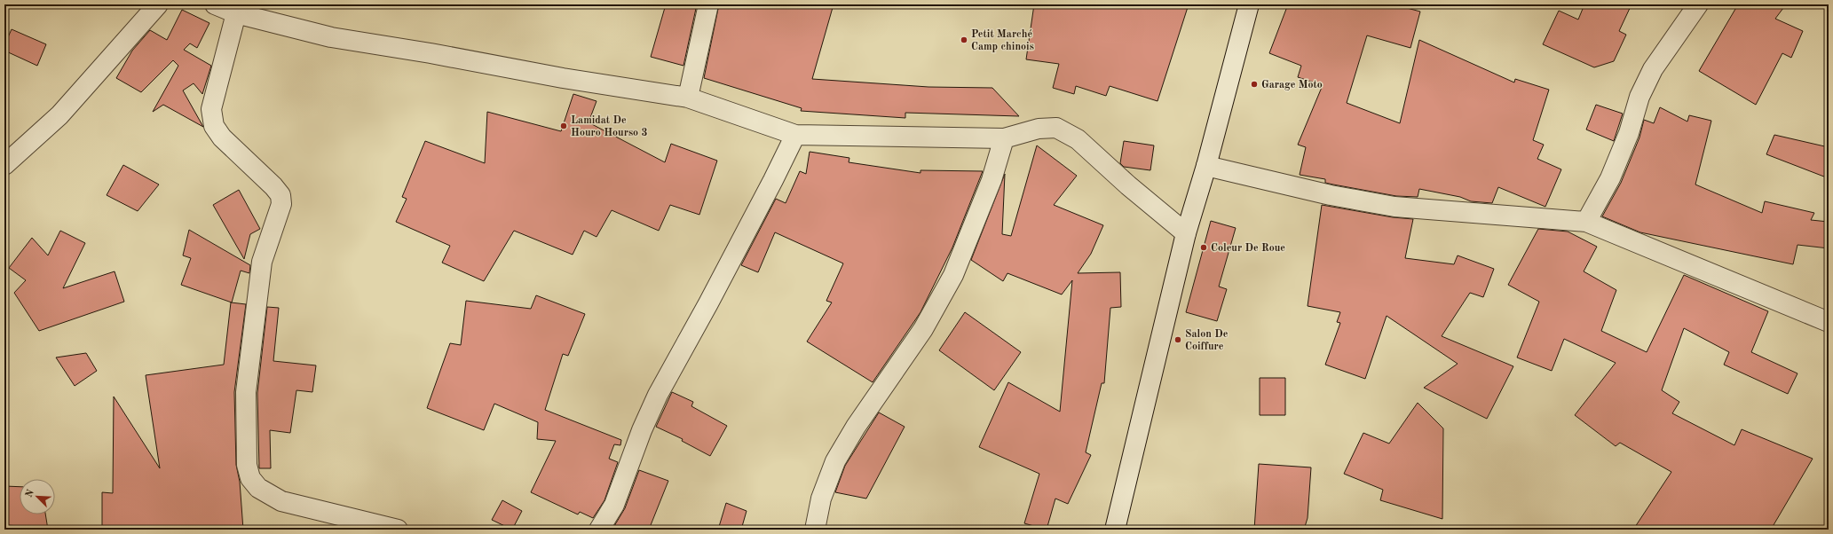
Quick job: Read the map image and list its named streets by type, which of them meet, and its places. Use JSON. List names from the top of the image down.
{
  "places": [
    "Petit Marché Camp chinois",
    "Garage Moto",
    "Lamidat De Houro Hourso 3",
    "Coleur De Roue",
    "Salon De Coiffure"
  ],
  "north": "top left"
}
